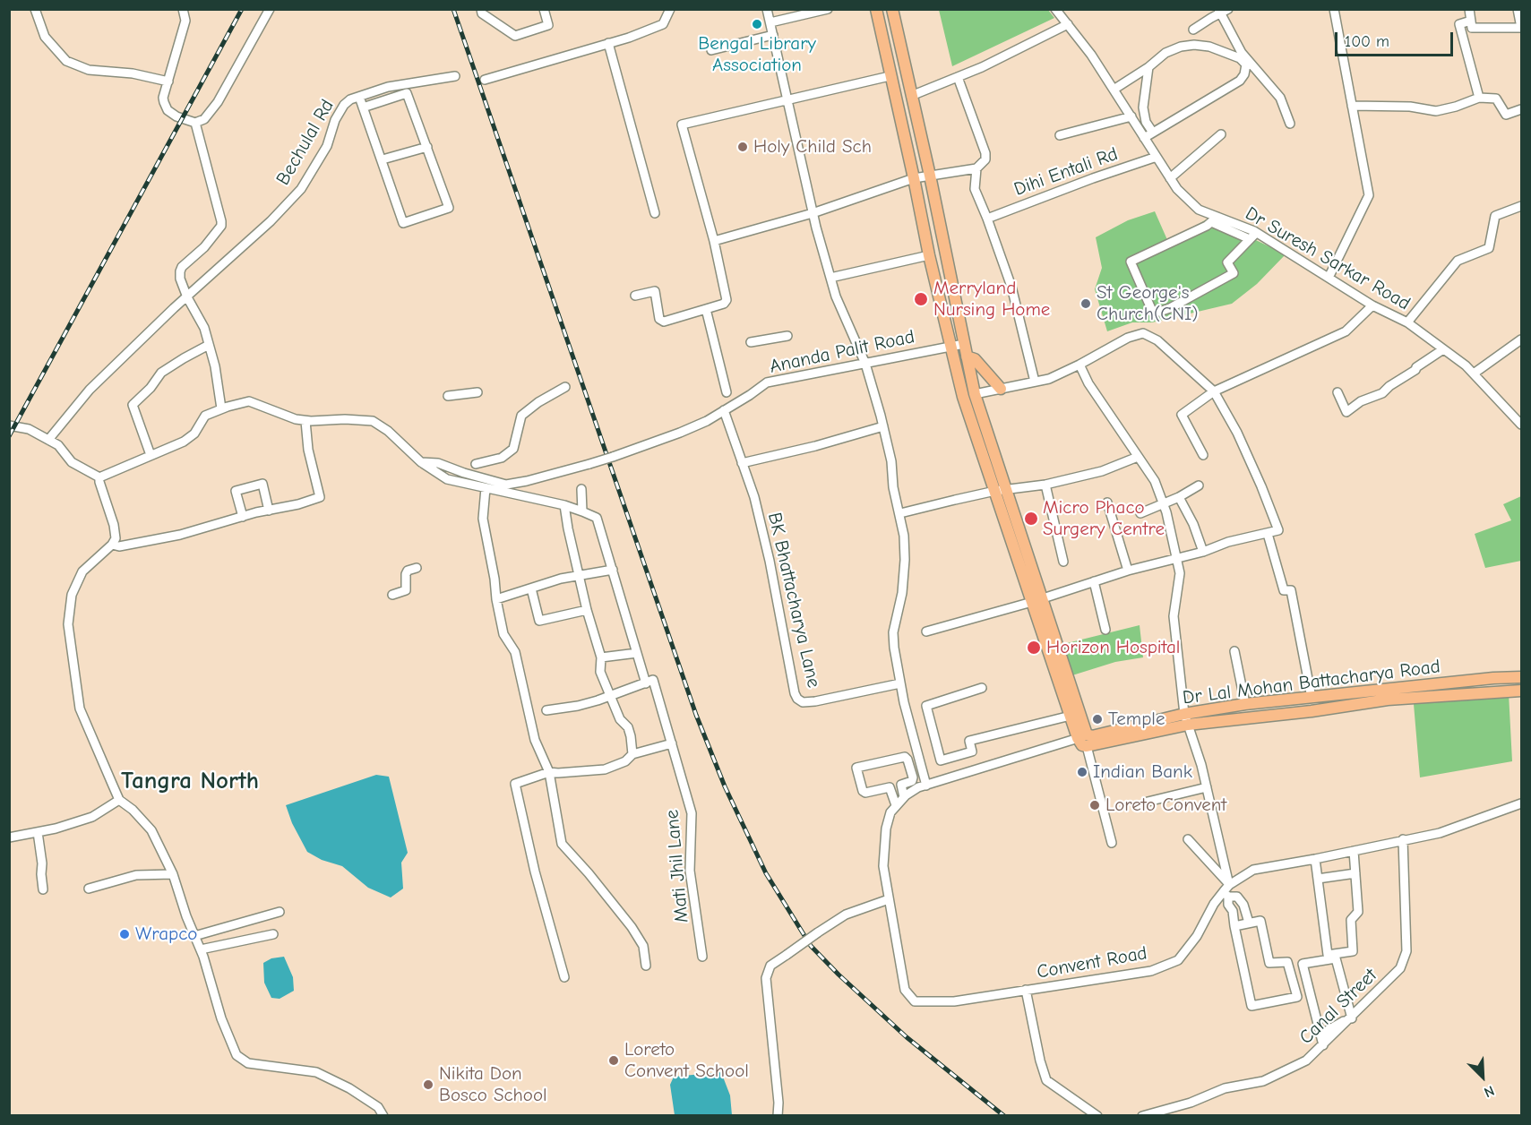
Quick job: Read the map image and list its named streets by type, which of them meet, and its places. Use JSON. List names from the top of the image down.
{
  "streets": {
    "main road": ["Dr Lal Mohan Battacharya Road"],
    "street": [
      "Bechulal Rd",
      "Dihi Entali Rd",
      "Dr Suresh Sarkar Road",
      "Ananda Palit Road",
      "BK Bhattacharya Lane",
      "Mati Jhil Lane",
      "Convent Road",
      "Canal Street"
    ]
  },
  "crossings": [
    ["Dihi Entali Rd", "Dr Suresh Sarkar Road"],
    ["Ananda Palit Road", "BK Bhattacharya Lane"],
    ["Convent Road", "Canal Street"]
  ],
  "districts": ["Tangra North"],
  "places": [
    "Bengal Library Association",
    "Holy Child Sch",
    "Merryland Nursing Home",
    "St George's Church(CNI)",
    "Micro Phaco Surgery Centre",
    "Horizon Hospital",
    "Temple",
    "Indian Bank",
    "Loreto Convent",
    "Wrapco",
    "Loreto Convent School",
    "Nikita Don Bosco School"
  ],
  "scale_bar": "100 m",
  "north": "bottom right"
}
